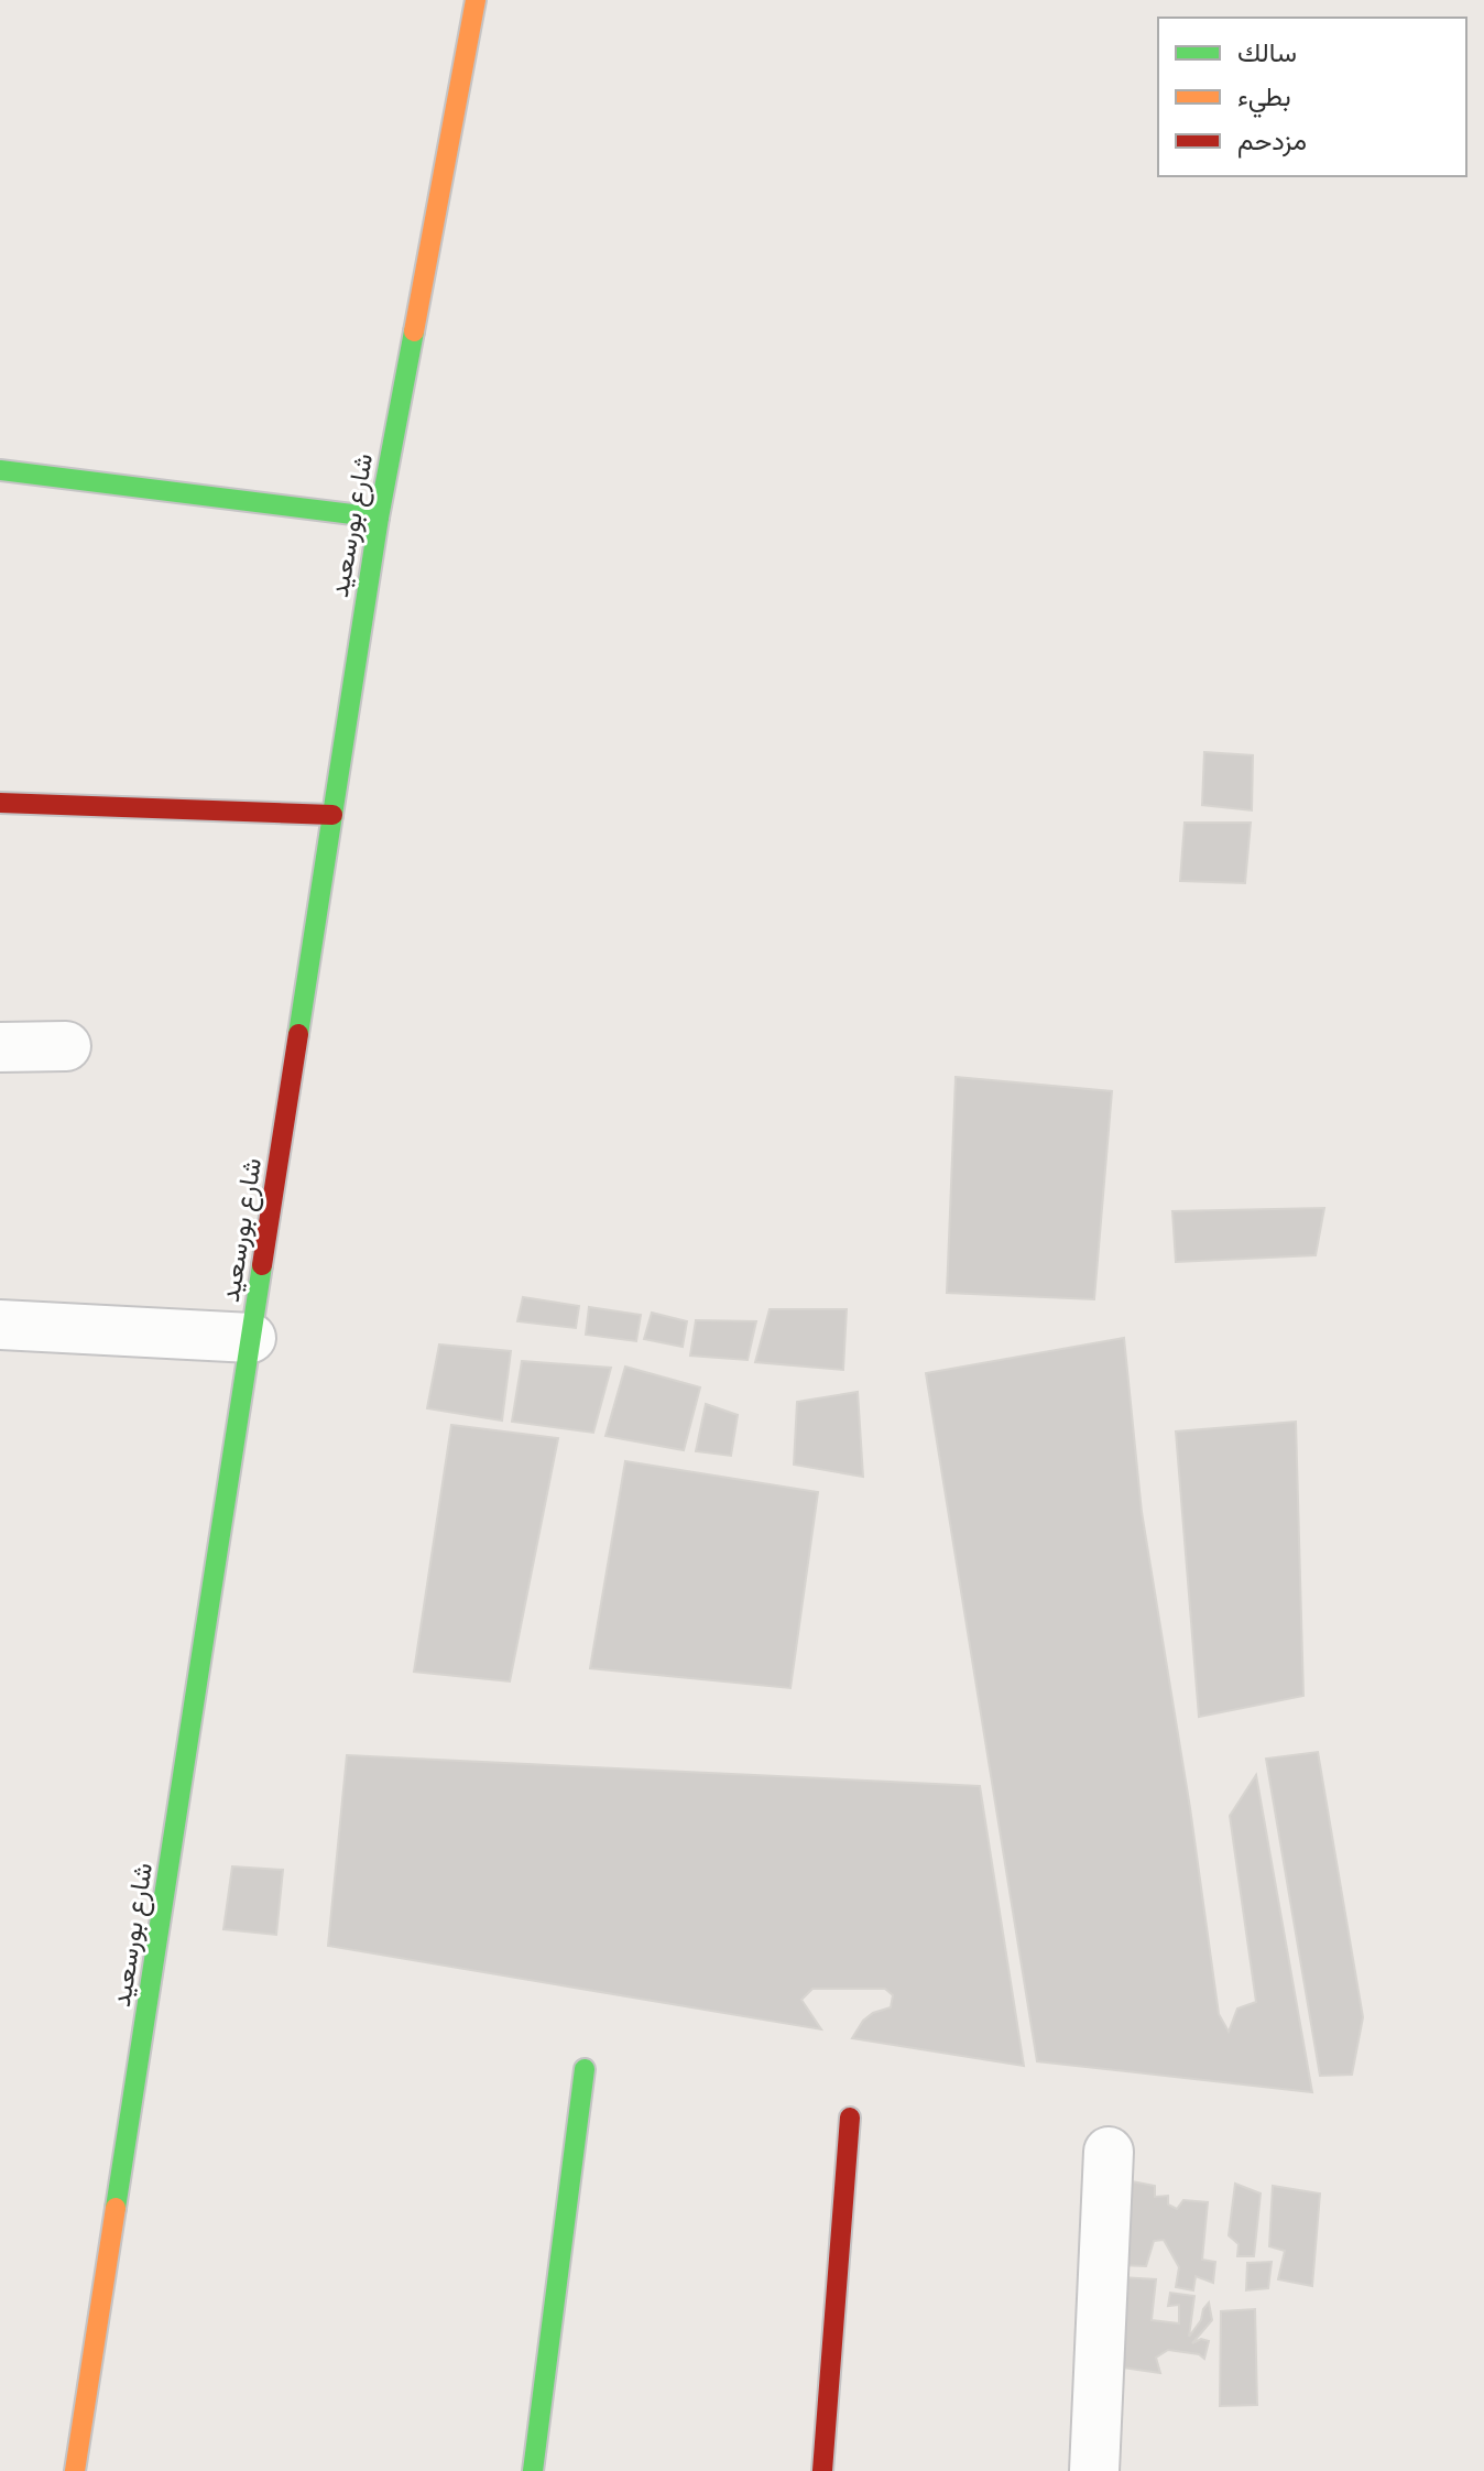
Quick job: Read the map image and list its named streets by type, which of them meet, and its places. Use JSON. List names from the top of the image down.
{
  "streets": {
    "street": ["شارع بورسعيد"]
  },
  "legend": ["سالك", "بطيء", "مزدحم"]
}
